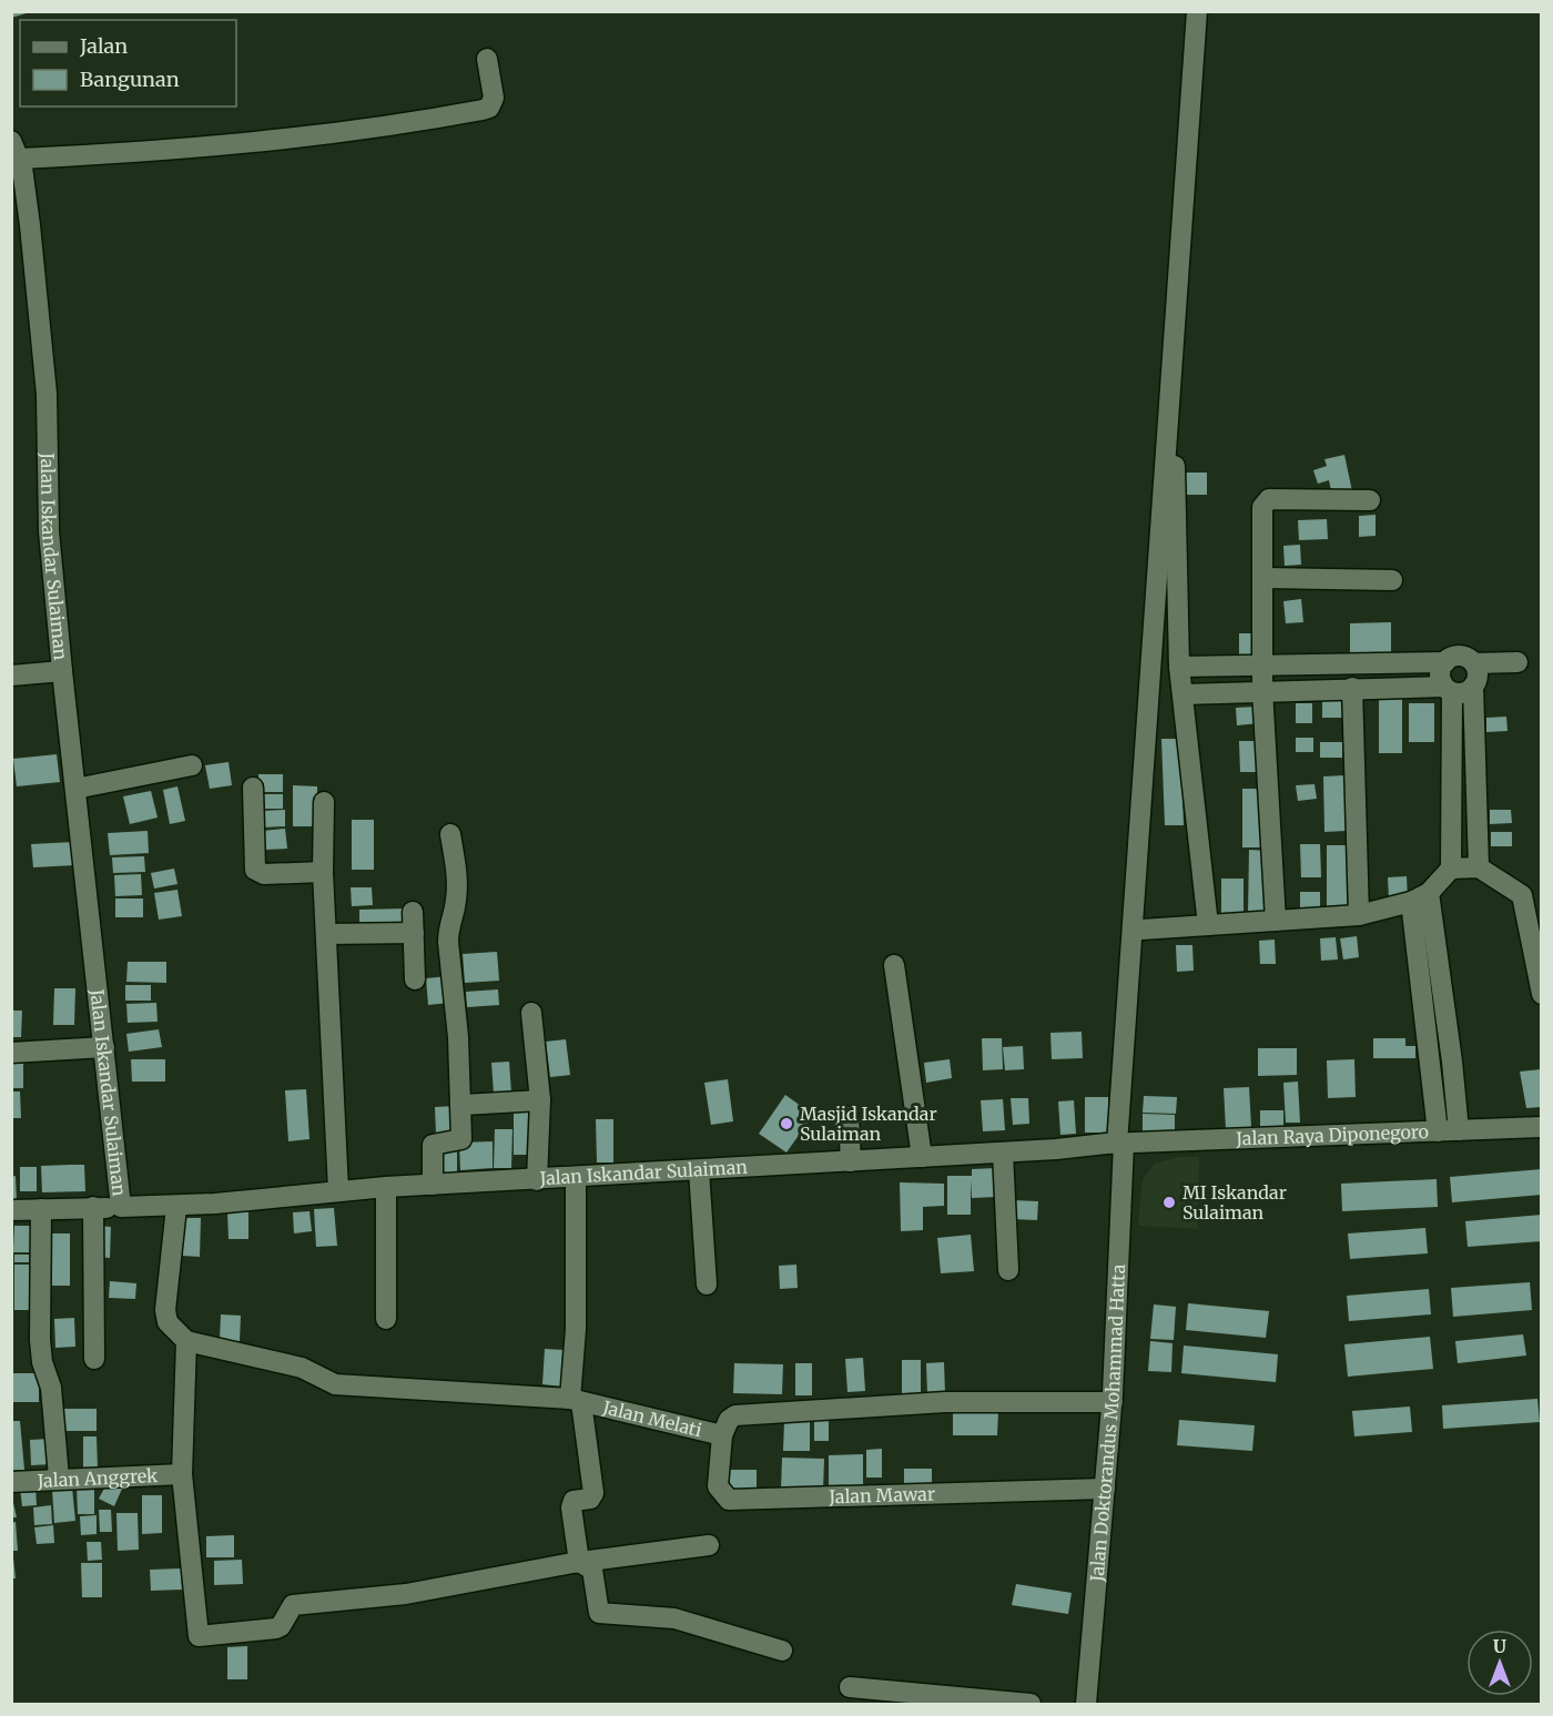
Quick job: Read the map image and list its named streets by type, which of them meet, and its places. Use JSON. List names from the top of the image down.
{
  "streets": {
    "street": [
      "Jalan Iskandar Sulaiman",
      "Jalan Raya Diponegoro",
      "Jalan Melati",
      "Jalan Doktorandus Mohammad Hatta",
      "Jalan Anggrek",
      "Jalan Mawar"
    ]
  },
  "crossings": [
    ["Jalan Iskandar Sulaiman", "Jalan Raya Diponegoro"],
    ["Jalan Iskandar Sulaiman", "Jalan Doktorandus Mohammad Hatta"],
    ["Jalan Raya Diponegoro", "Jalan Doktorandus Mohammad Hatta"],
    ["Jalan Melati", "Jalan Doktorandus Mohammad Hatta"],
    ["Jalan Melati", "Jalan Mawar"],
    ["Jalan Doktorandus Mohammad Hatta", "Jalan Mawar"]
  ],
  "places": ["Masjid Iskandar Sulaiman", "MI Iskandar Sulaiman"],
  "legend": ["Jalan", "Bangunan"],
  "north": "top"
}
